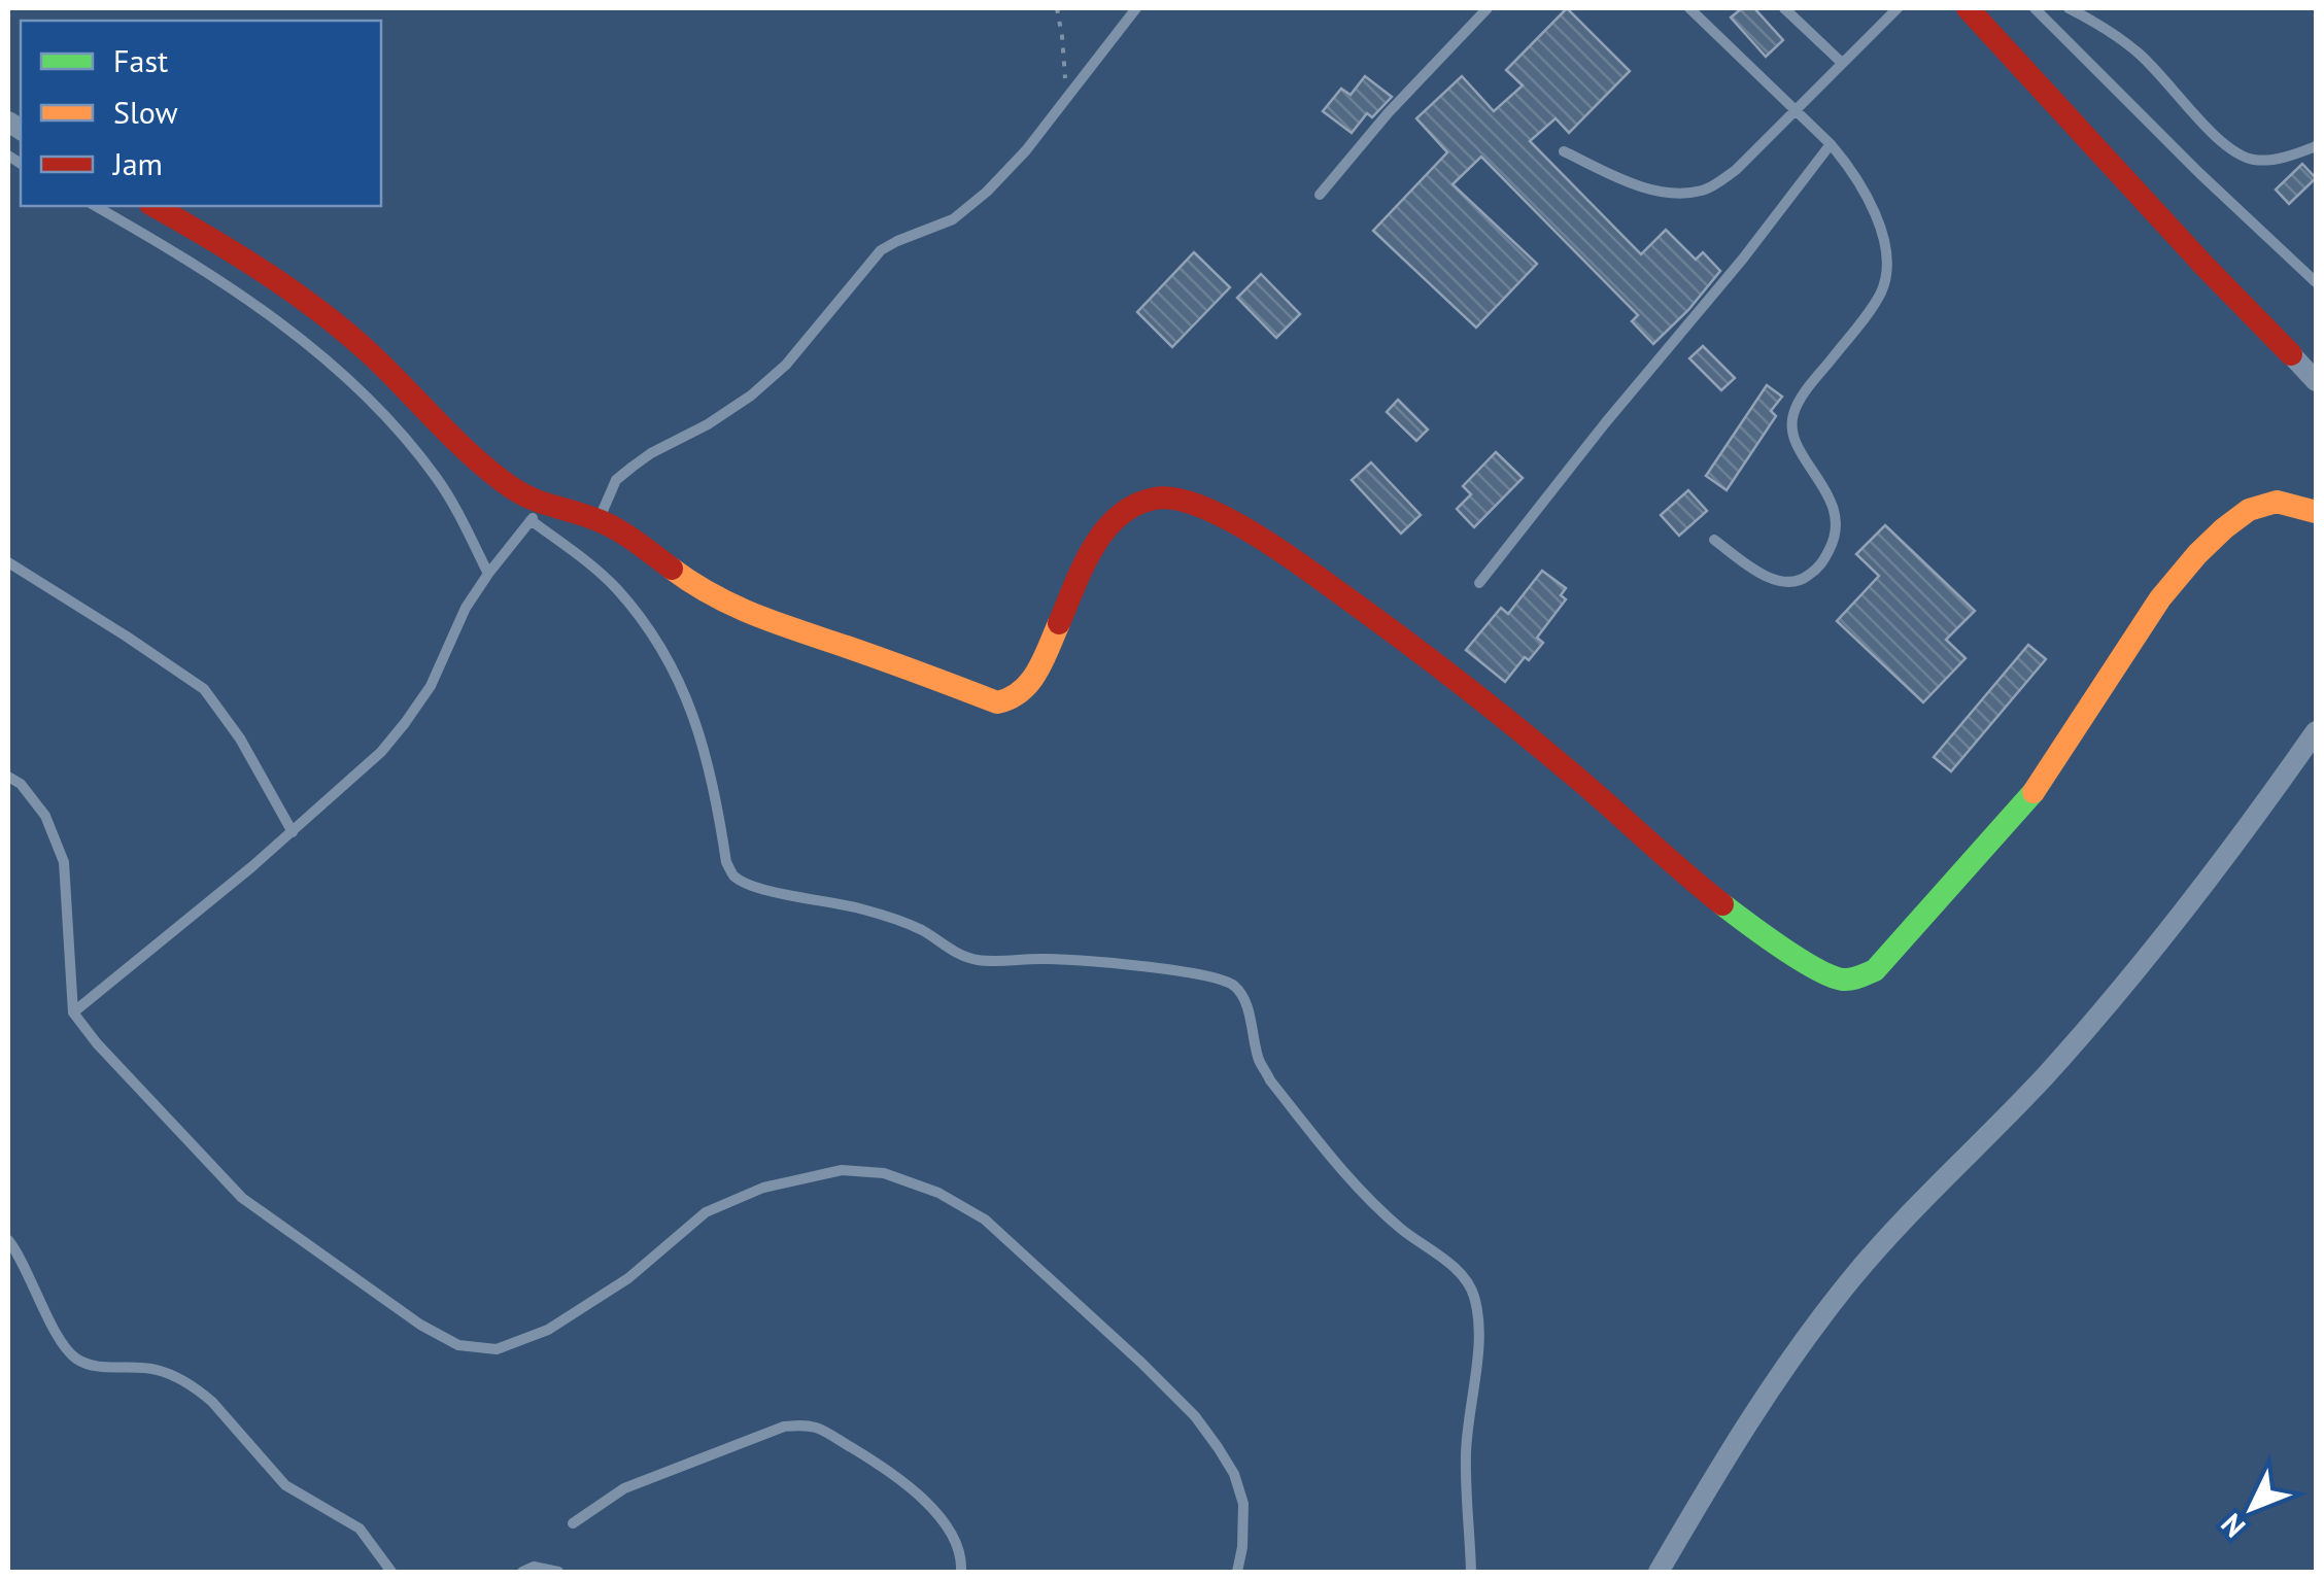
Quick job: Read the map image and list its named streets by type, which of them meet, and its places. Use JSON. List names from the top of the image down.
{
  "legend": ["Fast", "Slow", "Jam"],
  "north": "bottom left"
}
